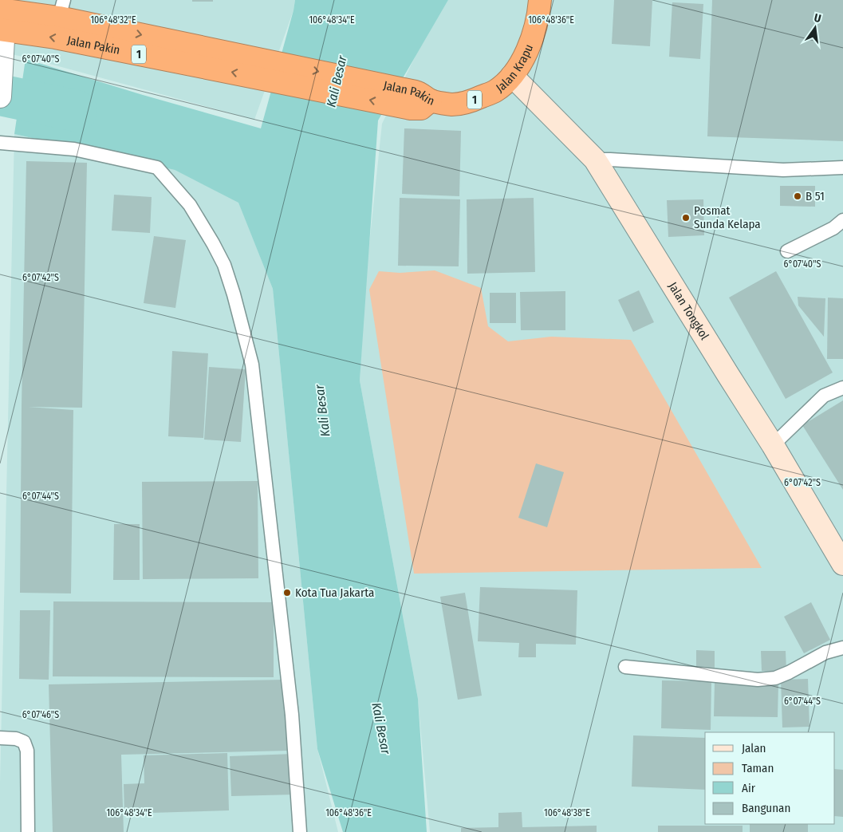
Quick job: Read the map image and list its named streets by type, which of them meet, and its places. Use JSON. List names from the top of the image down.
{
  "streets": {
    "highway": ["Jalan Pakin", "1", "Jalan Krapu"],
    "street": ["Jalan Tongkol"]
  },
  "crossings": [
    ["Jalan Pakin", "Jalan Krapu"],
    ["Jalan Krapu", "Jalan Tongkol"]
  ],
  "water": ["Kali Besar"],
  "places": ["B 51", "Posmat Sunda Kelapa", "Kota Tua Jakarta"],
  "legend": [
    "Jalan",
    "Taman",
    "Air",
    "Bangunan"
  ],
  "north": "top",
  "coordinates": [
    "106°48'32\"E",
    "106°48'34\"E",
    "106°48'36\"E",
    "6°07'40\"S",
    "6°07'42\"S",
    "6°07'44\"S",
    "6°07'46\"S",
    "106°48'38\"E"
  ]
}
